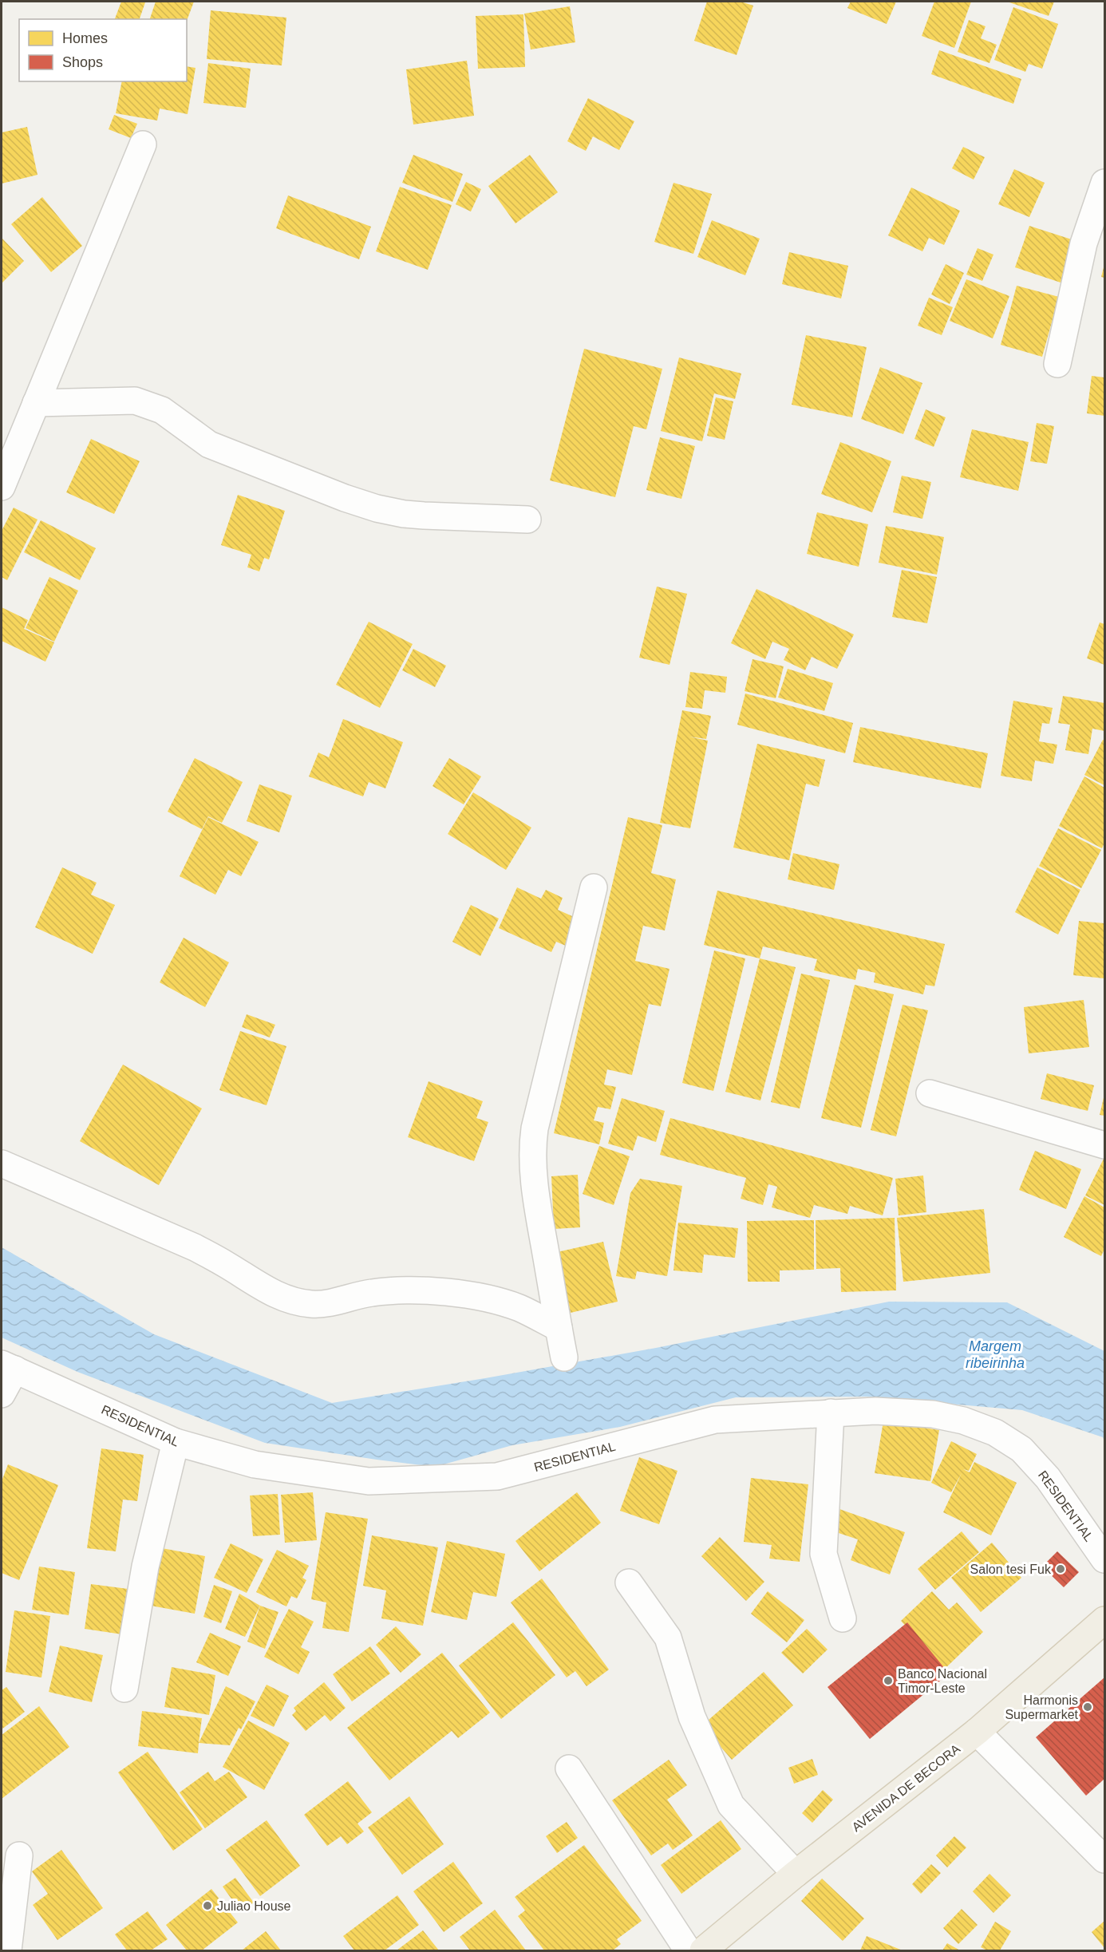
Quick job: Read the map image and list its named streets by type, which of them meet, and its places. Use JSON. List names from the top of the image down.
{
  "streets": {
    "main road": ["AVENIDA DE BECORA"],
    "street": ["RESIDENTIAL"]
  },
  "water": ["Margem ribeirinha"],
  "places": [
    "Salon tesi Fuk",
    "Banco Nacional Timor-Leste",
    "Harmonis Supermarket",
    "Juliao House"
  ],
  "legend": ["Homes", "Shops"]
}
